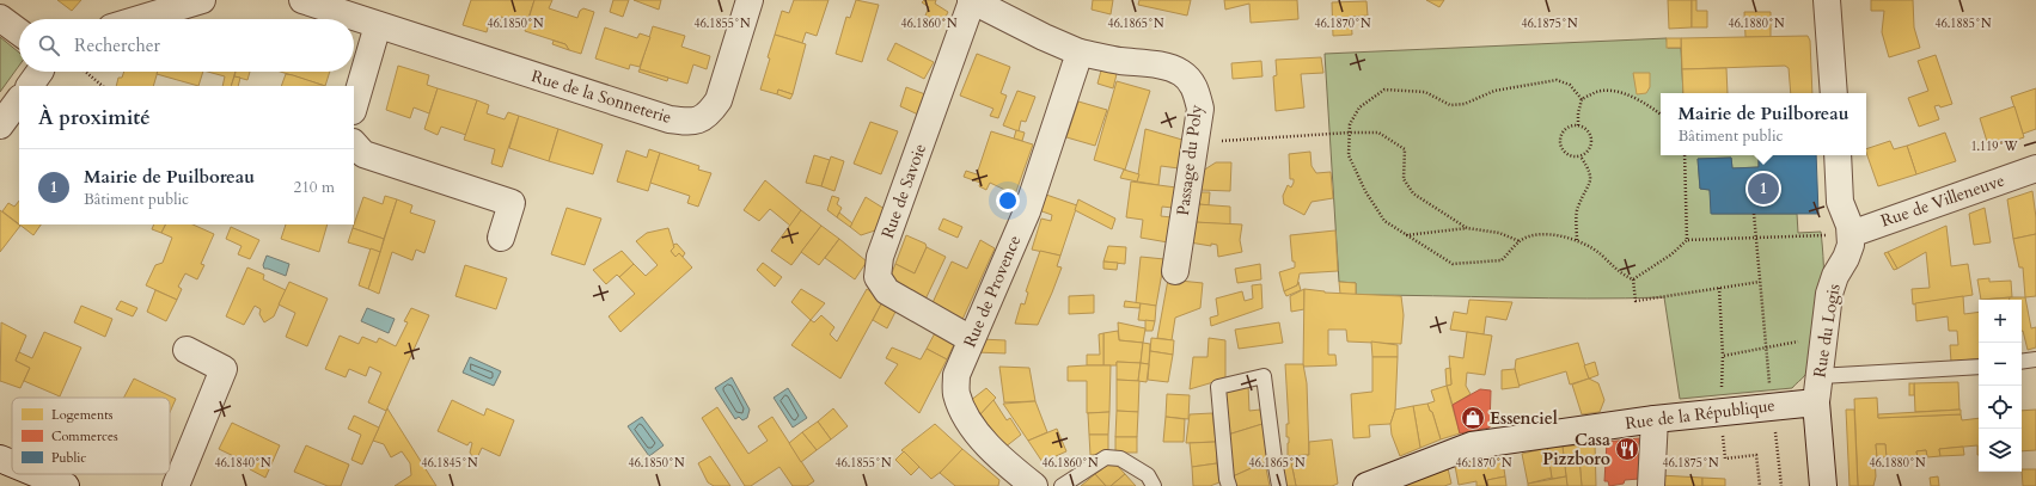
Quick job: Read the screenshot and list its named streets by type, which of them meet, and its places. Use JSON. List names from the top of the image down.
{
  "streets": {
    "street": [
      "Rue de la Sonneterie",
      "Passage du Poly",
      "Rue de Savoie",
      "Rue de Villeneuve",
      "Rue de Provence",
      "Rue du Logis",
      "Rue de la République"
    ]
  },
  "crossings": [
    ["Passage du Poly", "Rue de Provence"],
    ["Rue de Savoie", "Rue de Provence"],
    ["Rue de Villeneuve", "Rue du Logis"],
    ["Rue du Logis", "Rue de la République"]
  ],
  "places": {
    "shop": ["Essenciel"],
    "restaurant": ["Casa Pizzboro"]
  },
  "legend": ["Logements", "Commerces", "Public"],
  "page": {
    "search": "Rechercher",
    "heading": "À proximité",
    "popup": ["Mairie de Puilboreau", "Bâtiment public"],
    "list": [
      {
        "mark": "1",
        "name": "Mairie de Puilboreau",
        "note": "Bâtiment public",
        "value": "210 m"
      }
    ],
    "pins": "1",
    "map_buttons": ["+", "−"]
  },
  "coordinates": [
    "46.1850°N",
    "46.1855°N",
    "46.1860°N",
    "46.1865°N",
    "46.1870°N",
    "46.1875°N",
    "46.1880°N",
    "46.1885°N",
    "1.119°W",
    "46.1840°N",
    "46.1845°N"
  ]
}
